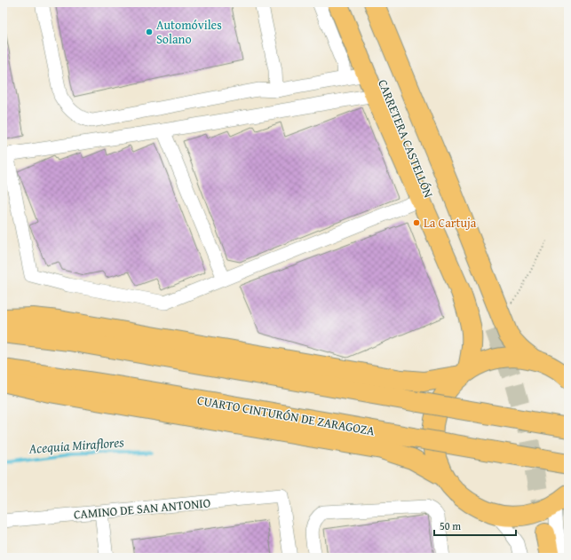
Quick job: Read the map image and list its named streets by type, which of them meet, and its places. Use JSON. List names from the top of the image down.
{
  "streets": {
    "highway": ["CARRETERA CASTELLÓN", "CUARTO CINTURÓN DE ZARAGOZA"],
    "street": ["CAMINO DE SAN ANTONIO"]
  },
  "water": ["Acequia Miraflores"],
  "places": ["Automóviles Solano", "La Cartuja"],
  "scale_bar": "50 m"
}
